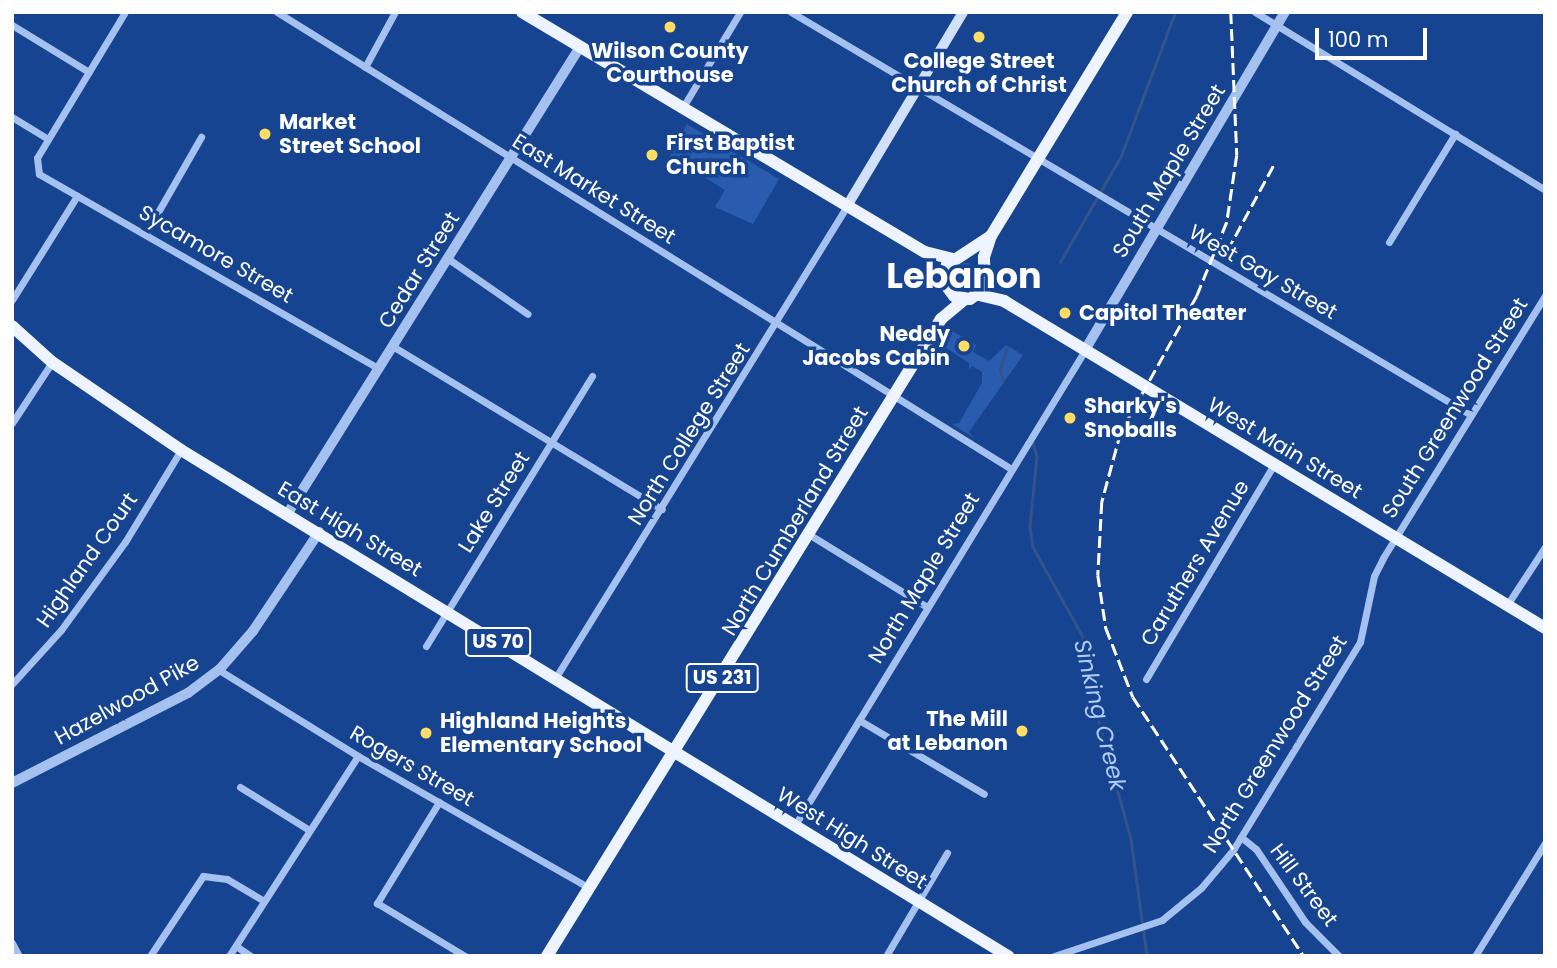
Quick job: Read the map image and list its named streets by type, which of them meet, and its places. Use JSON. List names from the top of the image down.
{
  "streets": {
    "main road": [
      "West Main Street",
      "North Cumberland Street",
      "East High Street",
      "US 70",
      "US 231",
      "West High Street"
    ],
    "street": [
      "South Maple Street",
      "East Market Street",
      "Sycamore Street",
      "Cedar Street",
      "West Gay Street",
      "South Greenwood Street",
      "North College Street",
      "Lake Street",
      "Highland Court",
      "Caruthers Avenue",
      "North Maple Street",
      "Hazelwood Pike",
      "North Greenwood Street",
      "Rogers Street",
      "Hill Street"
    ]
  },
  "crossings": [
    ["South Maple Street", "West Gay Street"],
    ["South Maple Street", "West Main Street"],
    ["South Maple Street", "North Maple Street"],
    ["East Market Street", "Cedar Street"],
    ["East Market Street", "North College Street"],
    ["East Market Street", "North Cumberland Street"],
    ["East Market Street", "North Maple Street"],
    ["Sycamore Street", "Cedar Street"],
    ["Cedar Street", "East High Street"],
    ["West Gay Street", "South Greenwood Street"],
    ["South Greenwood Street", "West Main Street"],
    ["South Greenwood Street", "North Greenwood Street"],
    ["North College Street", "East High Street"],
    ["West Main Street", "North Cumberland Street"],
    ["West Main Street", "Caruthers Avenue"],
    ["West Main Street", "North Maple Street"],
    ["West Main Street", "US 231"],
    ["West Main Street", "North Greenwood Street"],
    ["Lake Street", "East High Street"],
    ["North Cumberland Street", "East High Street"],
    ["North Cumberland Street", "US 231"],
    ["North Cumberland Street", "Rogers Street"],
    ["North Cumberland Street", "West High Street"],
    ["East High Street", "Highland Court"],
    ["East High Street", "Hazelwood Pike"],
    ["East High Street", "West High Street"],
    ["North Maple Street", "West High Street"],
    ["Hazelwood Pike", "Rogers Street"],
    ["North Greenwood Street", "Hill Street"]
  ],
  "districts": ["Lebanon"],
  "water": ["Sinking Creek"],
  "places": [
    "Wilson County Courthouse",
    "College Street Church of Christ",
    "Market Street School",
    "First Baptist Church",
    "Capitol Theater",
    "Neddy Jacobs Cabin",
    "Sharky's Snoballs",
    "The Mill at Lebanon",
    "Highland Heights Elementary School"
  ],
  "scale_bar": "100 m"
}
